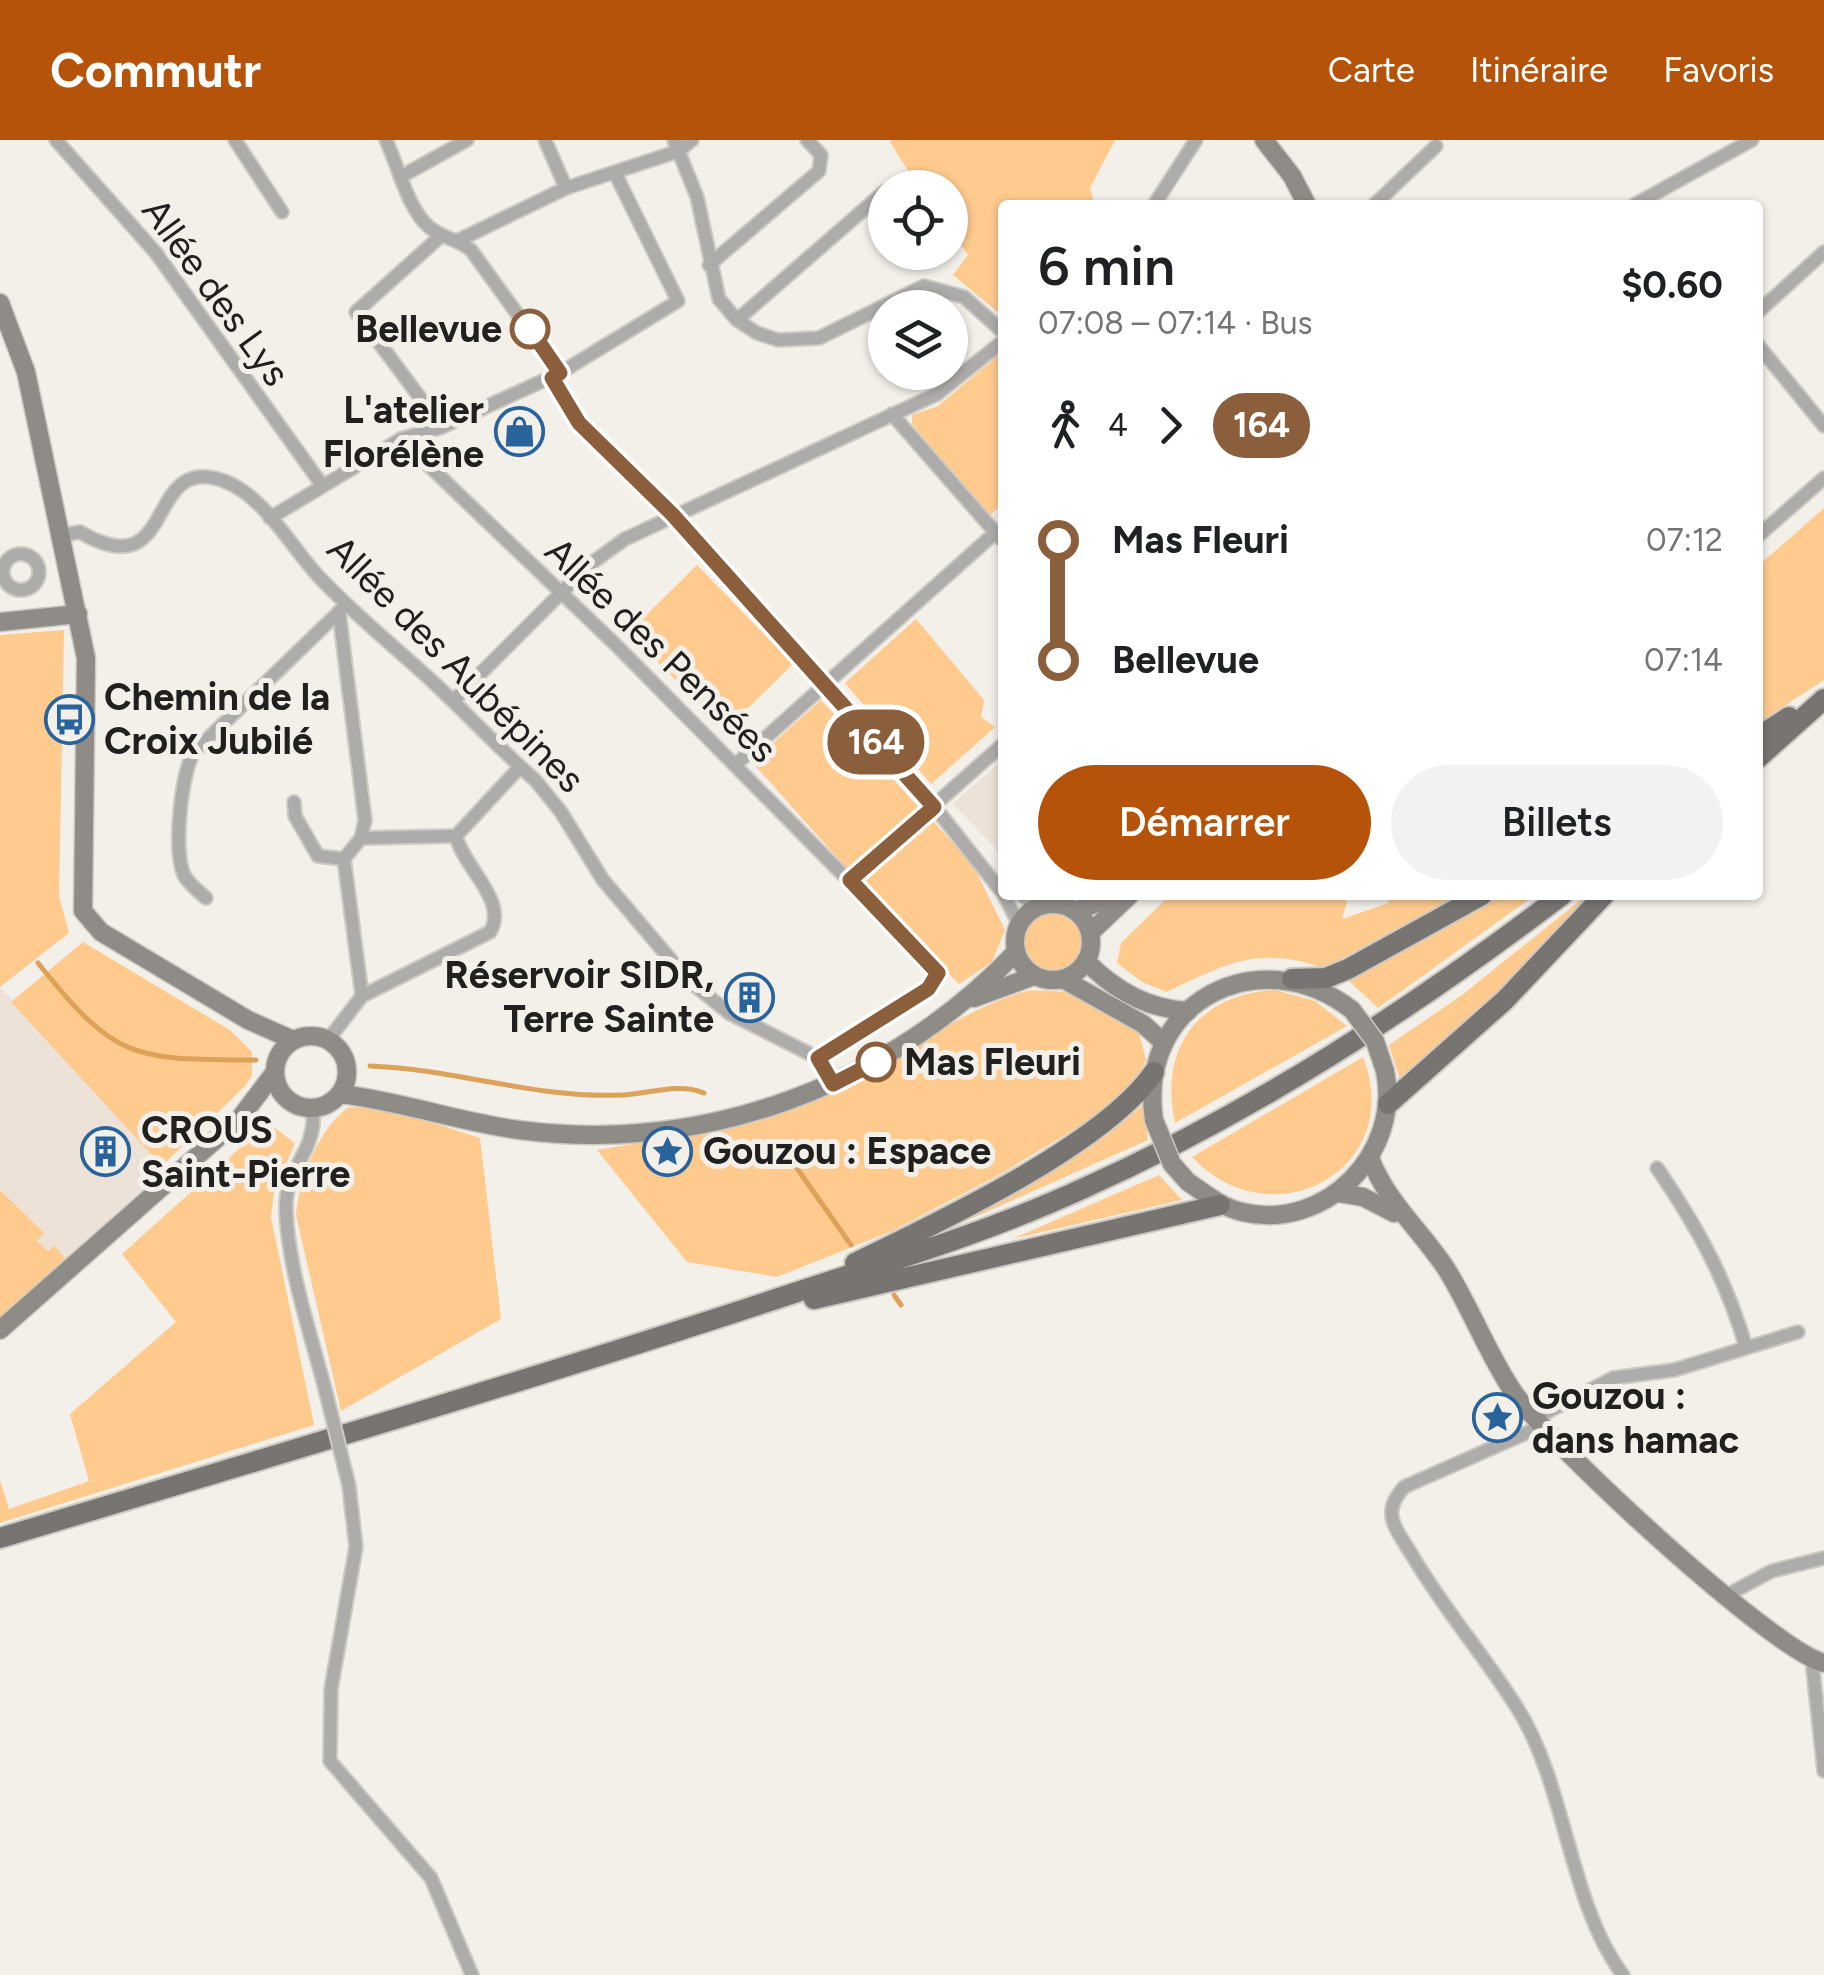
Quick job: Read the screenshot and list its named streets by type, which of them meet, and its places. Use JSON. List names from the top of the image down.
{
  "streets": {
    "street": ["Allée des Lys", "Allée des Pensées", "Allée des Aubépines"]
  },
  "crossings": [
    ["Allée des Pensées", "Allée des Aubépines"]
  ],
  "places": {
    "other": ["Bellevue", "Mas Fleuri"],
    "shop": ["L'atelier Florélène"],
    "bus stop": ["Chemin de la Croix Jubilé"],
    "building": ["Réservoir SIDR, Terre Sainte", "CROUS Saint-Pierre"],
    "place": ["Gouzou : Espace", "Gouzou : dans hamac"]
  },
  "lines": ["bus line 164"],
  "page": {
    "header": "Commutr",
    "nav": ["Carte", "Itinéraire", "Favoris"],
    "on_map": "164",
    "heading": ["6 min", "07:08 – 07:14 · Bus", "$0.60"],
    "legs": ["4", "164"],
    "list": [
      {
        "name": "Mas Fleuri",
        "value": "07:12"
      },
      {
        "name": "Bellevue",
        "value": "07:14"
      }
    ],
    "buttons": ["Démarrer", "Billets"]
  }
}
